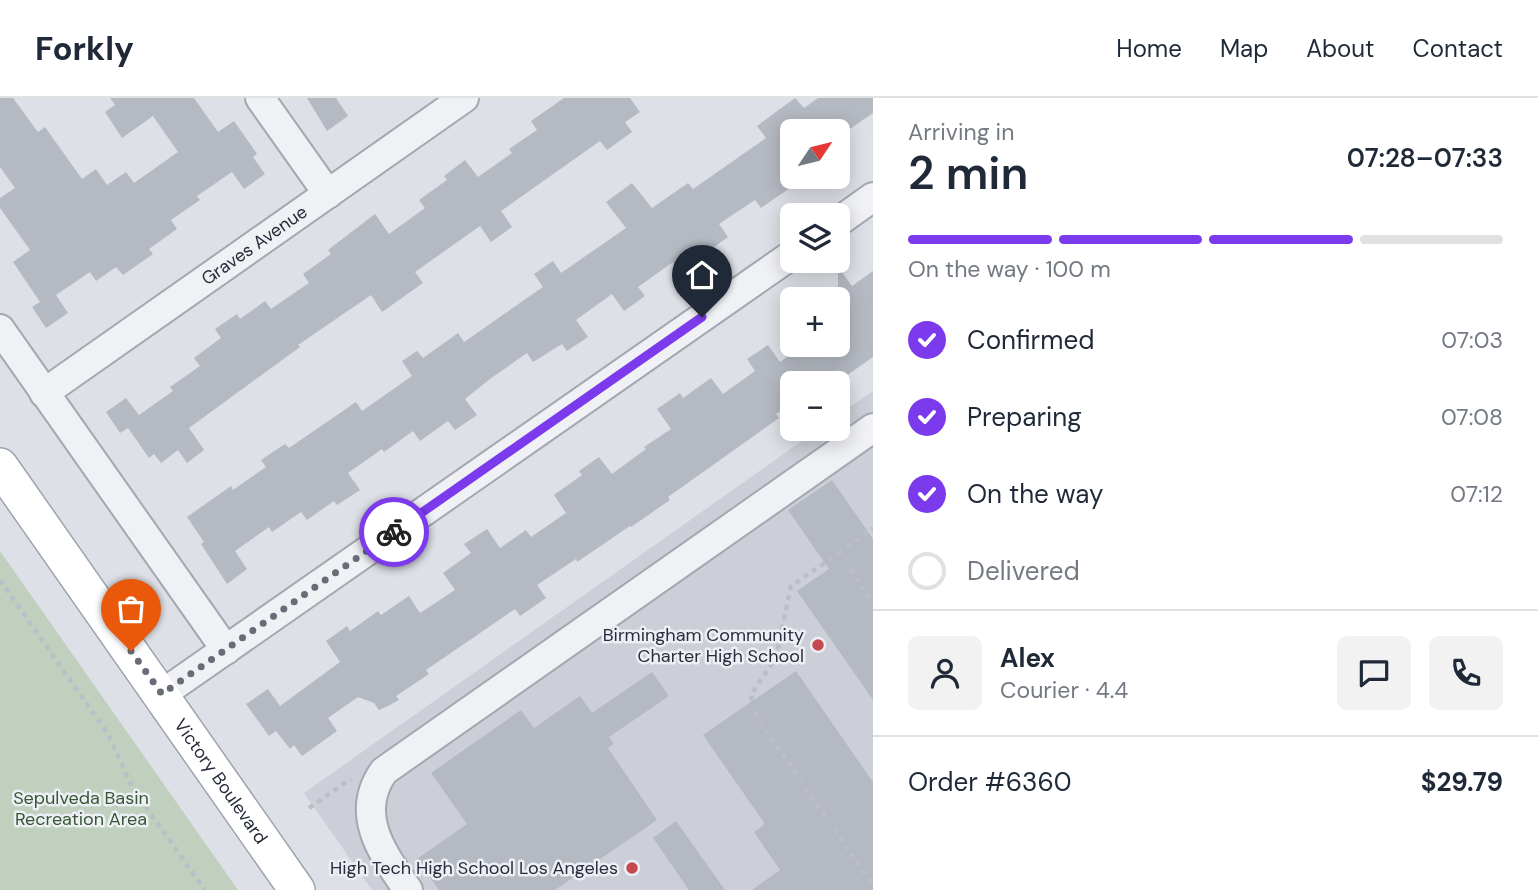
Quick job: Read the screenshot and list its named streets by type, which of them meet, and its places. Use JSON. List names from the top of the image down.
{
  "streets": {
    "main road": ["Victory Boulevard"],
    "street": ["Graves Avenue"]
  },
  "parks": ["Sepulveda Basin Recreation Area"],
  "places": ["Birmingham Community Charter High School", "High Tech High School Los Angeles"],
  "north": "top right",
  "page": {
    "header": "Forkly",
    "nav": [
      "Home",
      "Map",
      "About",
      "Contact"
    ],
    "heading": ["2 min", "Arriving in", "07:28–07:33"],
    "panel": [
      "Alex",
      "Courier · 4.4",
      "Order #6360",
      "$29.79"
    ],
    "map_buttons": ["+", "−"],
    "bar": "On the way · 100 m",
    "list": [
      ["Confirmed", "07:03"],
      ["Preparing", "07:08"],
      ["On the way", "07:12"],
      "Delivered"
    ]
  }
}
